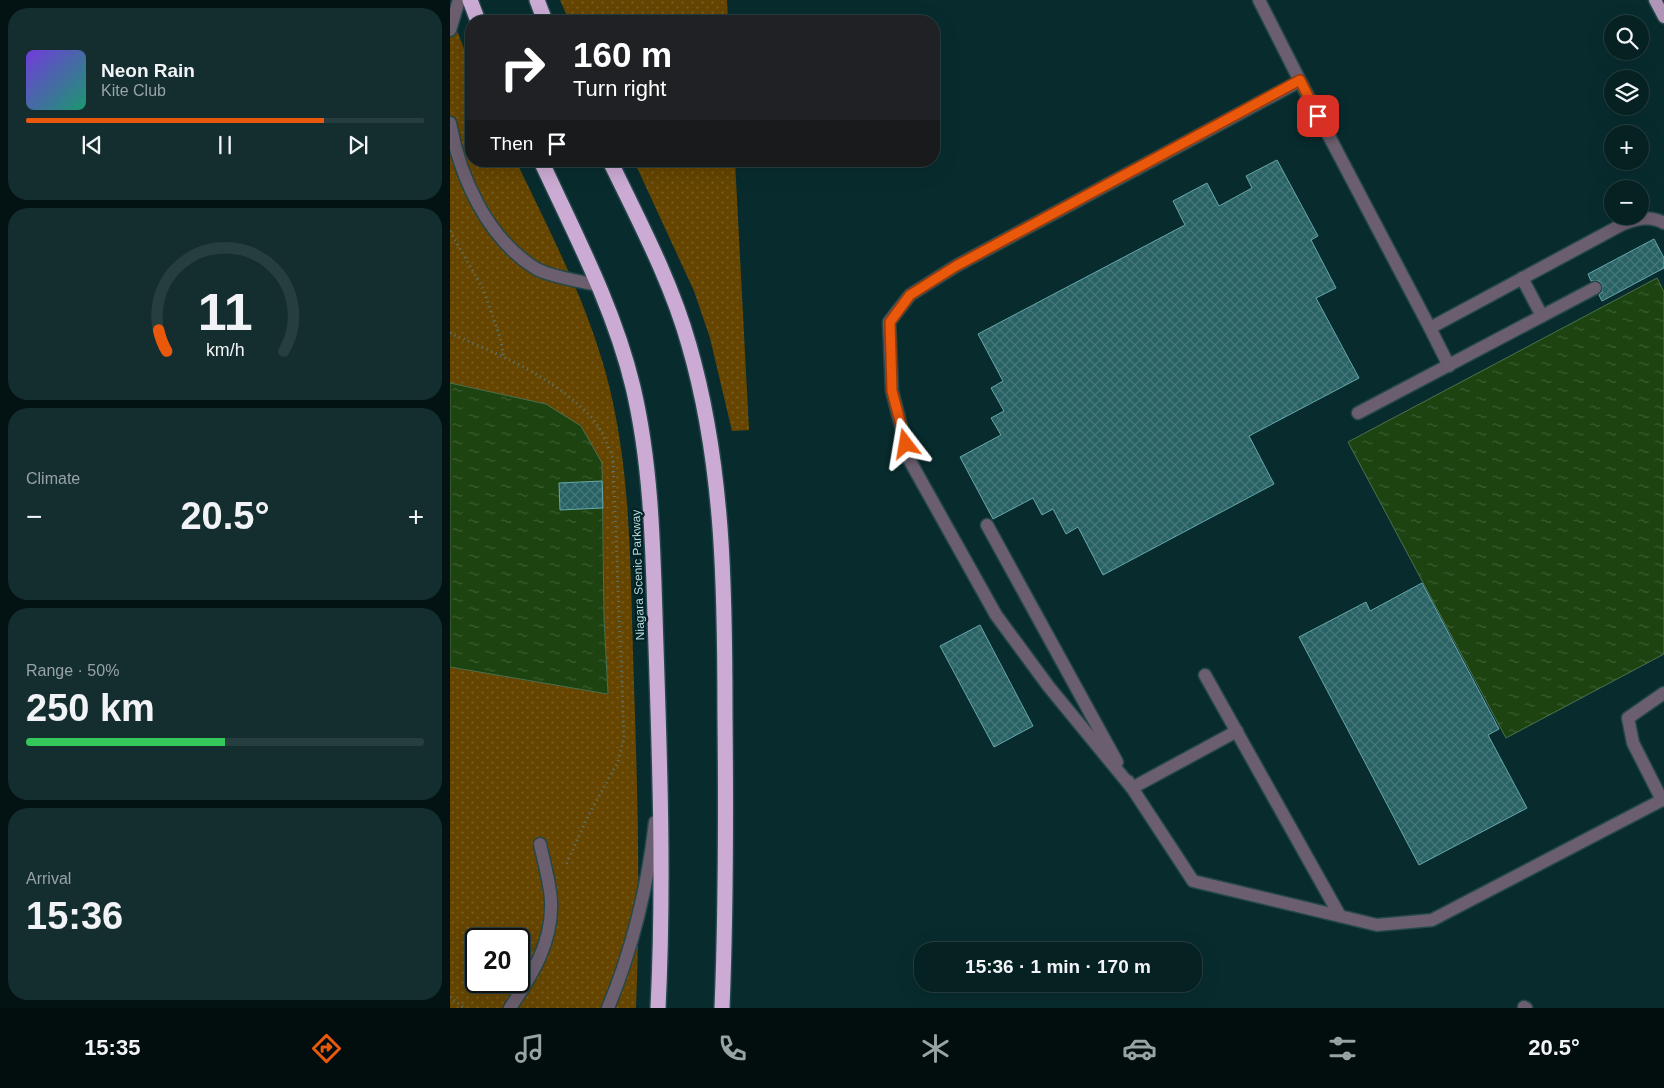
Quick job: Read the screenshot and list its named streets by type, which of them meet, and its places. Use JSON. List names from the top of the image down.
{
  "streets": {
    "highway": ["Niagara Scenic Parkway"]
  },
  "page": {
    "map_buttons": ["+", "−"],
    "turn": ["160 m", "Turn right"],
    "song": ["Neon Rain", "Kite Club"],
    "then": "Then",
    "tile": [
      "Climate",
      ["Range · 50%", "250 km"],
      ["Arrival", "15:36"]
    ],
    "heat": ["−", "20.5°", "+"],
    "limit": "20",
    "trip": "15:36 · 1 min · 170 m",
    "tabs": ["15:35", "20.5°"],
    "gauge": ["11", "km/h"]
  }
}
